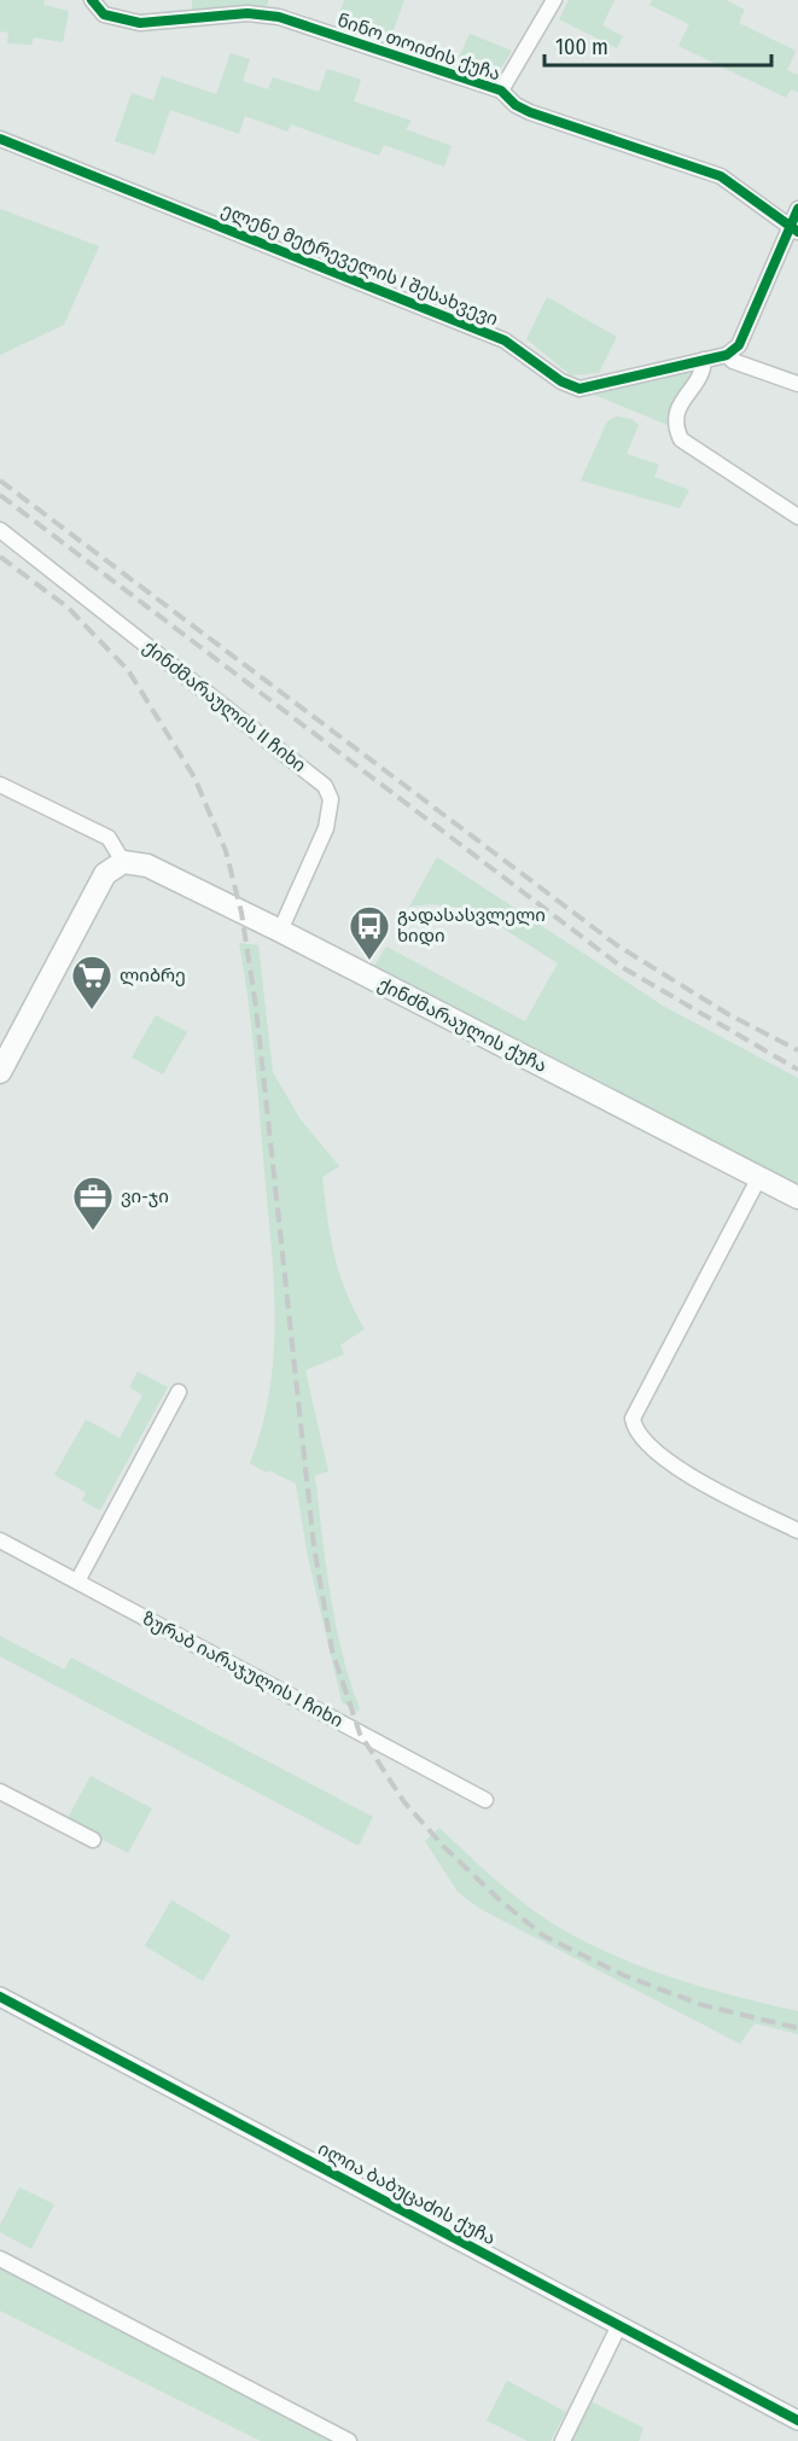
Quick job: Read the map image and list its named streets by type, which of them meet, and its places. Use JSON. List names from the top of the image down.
{
  "streets": {
    "main road": ["ქინძმარაულის ქუჩა"],
    "street": [
      "ნინო თოიძის ქუჩა",
      "ელენე მეტრეველის I შესახვევი",
      "ქინძმარაულის II ჩიხი",
      "ზურაბ იარაჯულის I ჩიხი",
      "ილია ბაბუცაძის ქუჩა"
    ]
  },
  "crossings": [
    ["ქინძმარაულის II ჩიხი", "ქინძმარაულის ქუჩა"]
  ],
  "places": {
    "bus stop": ["გადასასვლელი ხიდი"],
    "supermarket": ["ლიბრე"],
    "office": ["ვი-ჯი"]
  },
  "scale_bar": "100 m"
}
